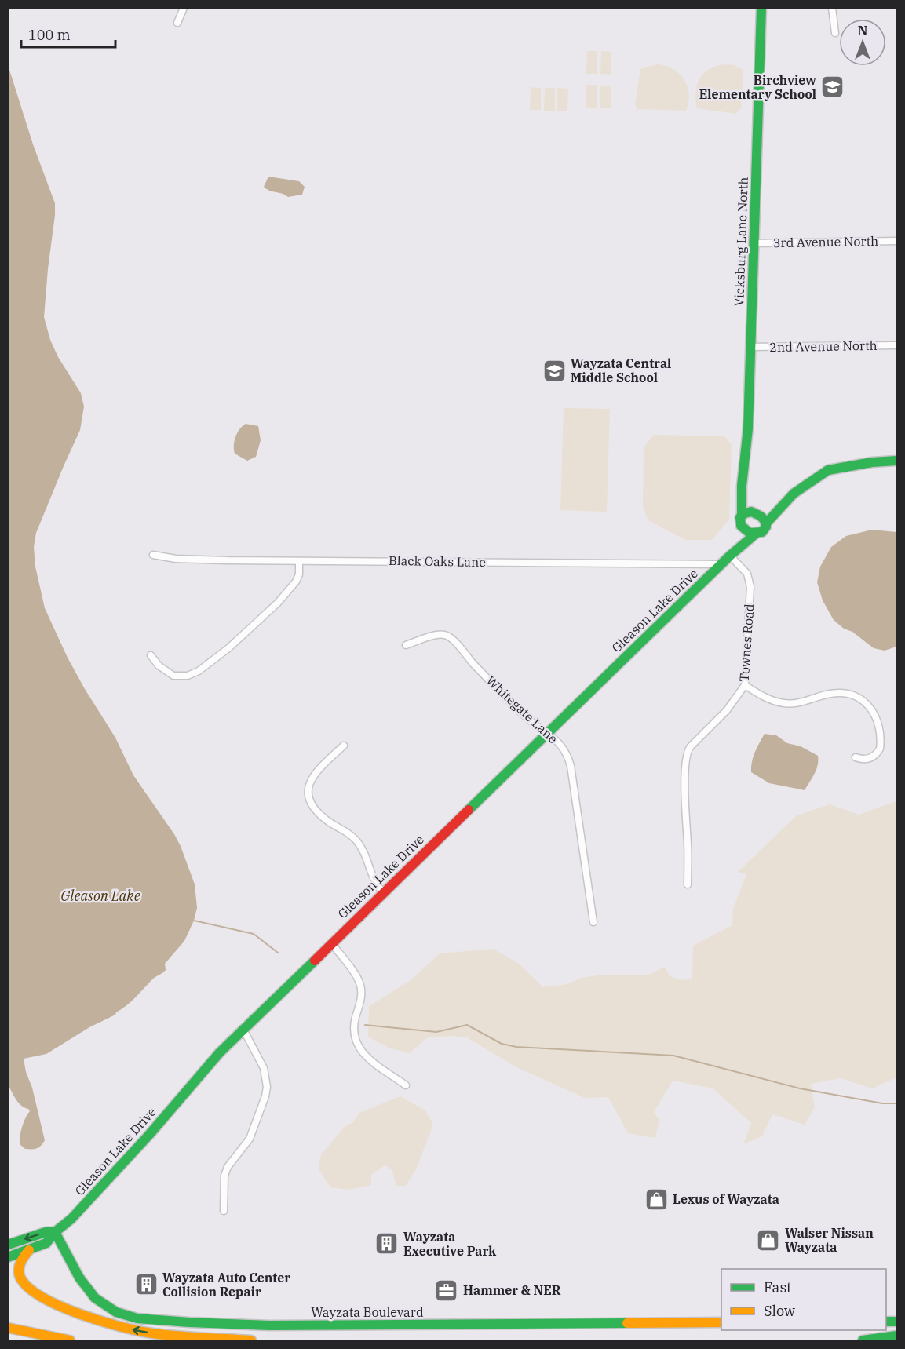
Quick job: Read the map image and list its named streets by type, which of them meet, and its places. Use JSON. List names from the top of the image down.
{
  "streets": {
    "main road": ["Vicksburg Lane North", "Gleason Lake Drive", "Wayzata Boulevard"],
    "street": [
      "3rd Avenue North",
      "2nd Avenue North",
      "Black Oaks Lane",
      "Townes Road",
      "Whitegate Lane"
    ]
  },
  "crossings": [
    ["Vicksburg Lane North", "3rd Avenue North"],
    ["Vicksburg Lane North", "2nd Avenue North"],
    ["Vicksburg Lane North", "Gleason Lake Drive"],
    ["Black Oaks Lane", "Gleason Lake Drive"],
    ["Gleason Lake Drive", "Townes Road"],
    ["Gleason Lake Drive", "Whitegate Lane"],
    ["Gleason Lake Drive", "Wayzata Boulevard"]
  ],
  "water": ["Gleason Lake"],
  "places": {
    "school or university": ["Birchview Elementary School", "Wayzata Central Middle School"],
    "shop": ["Lexus of Wayzata", "Walser Nissan Wayzata"],
    "building": ["Wayzata Executive Park", "Wayzata Auto Center Collision Repair"],
    "office": ["Hammer & NER"]
  },
  "legend": ["Fast", "Slow"],
  "scale_bar": "100 m",
  "north": "top"
}
